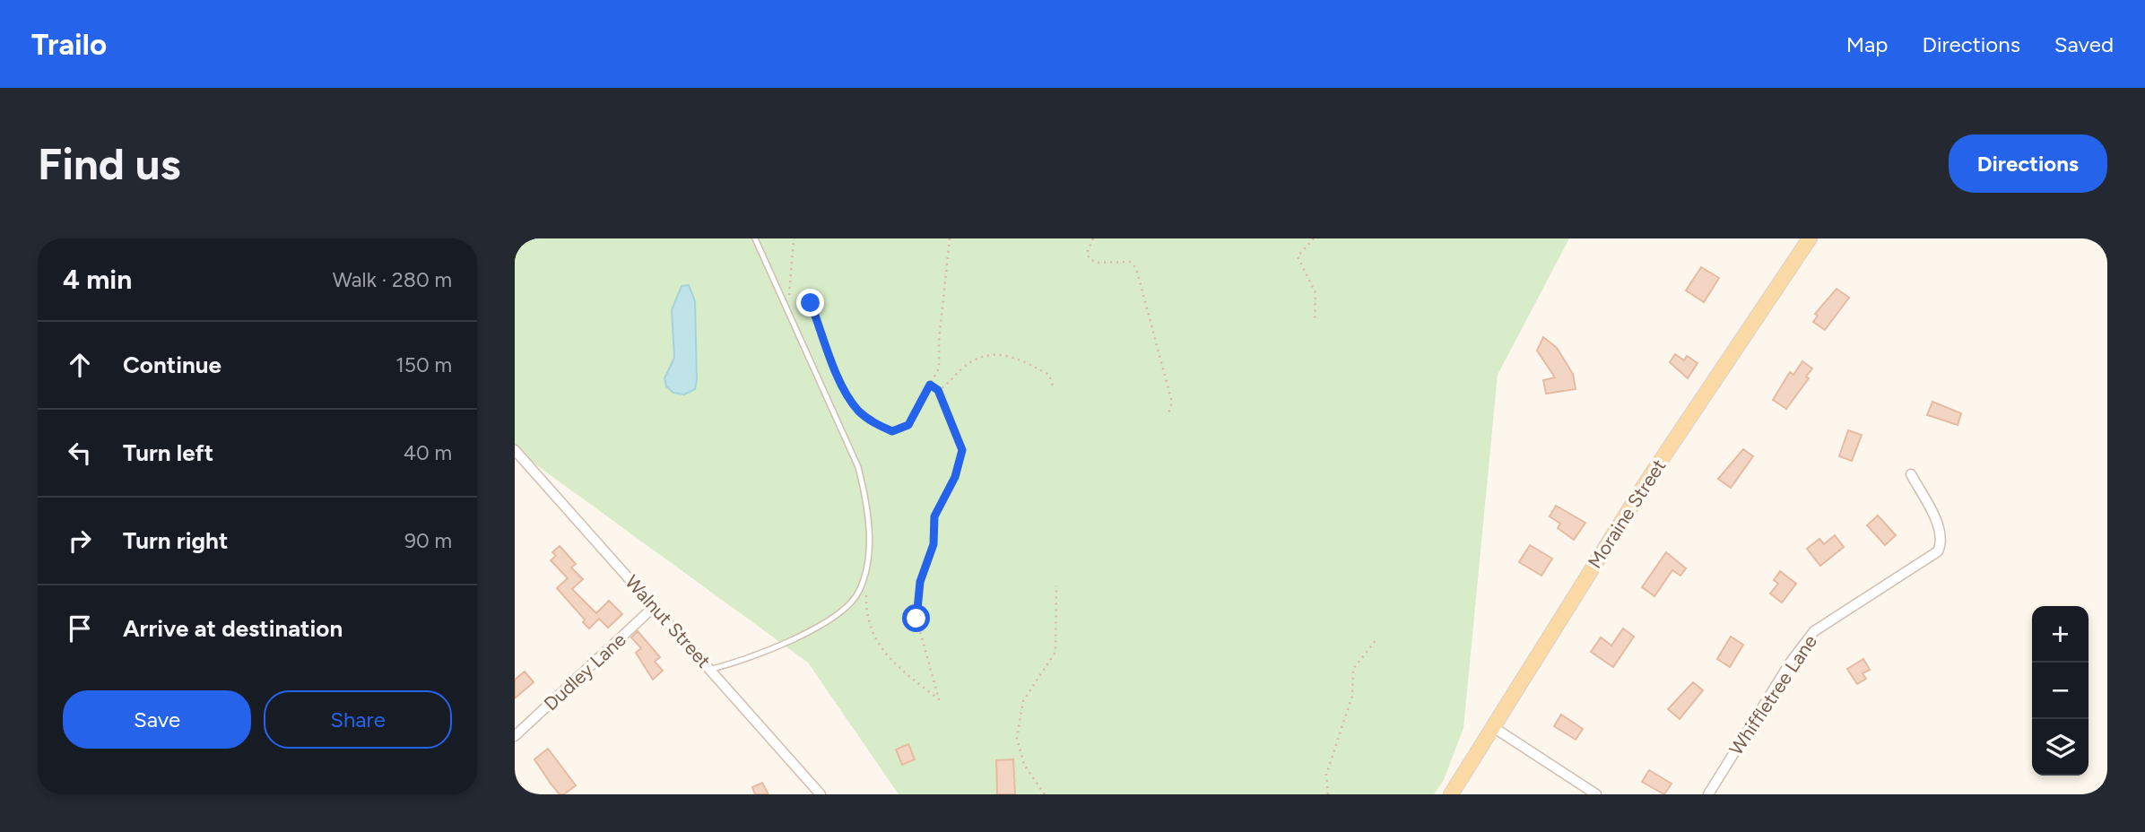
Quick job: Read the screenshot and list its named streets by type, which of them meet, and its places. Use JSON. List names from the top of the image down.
{
  "streets": {
    "main road": ["Moraine Street"],
    "street": ["Walnut Street", "Dudley Lane", "Whiffletree Lane"]
  },
  "crossings": [
    ["Walnut Street", "Dudley Lane"]
  ],
  "page": {
    "header": "Trailo",
    "nav": ["Map", "Directions", "Saved"],
    "buttons": [
      "Directions",
      ["Save", "Share"]
    ],
    "title": "Find us",
    "heading": ["4 min", "Walk · 280 m"],
    "list": [
      ["Continue", "150 m"],
      ["Turn left", "40 m"],
      ["Turn right", "90 m"],
      "Arrive at destination"
    ],
    "map_buttons": ["+", "−"]
  }
}
